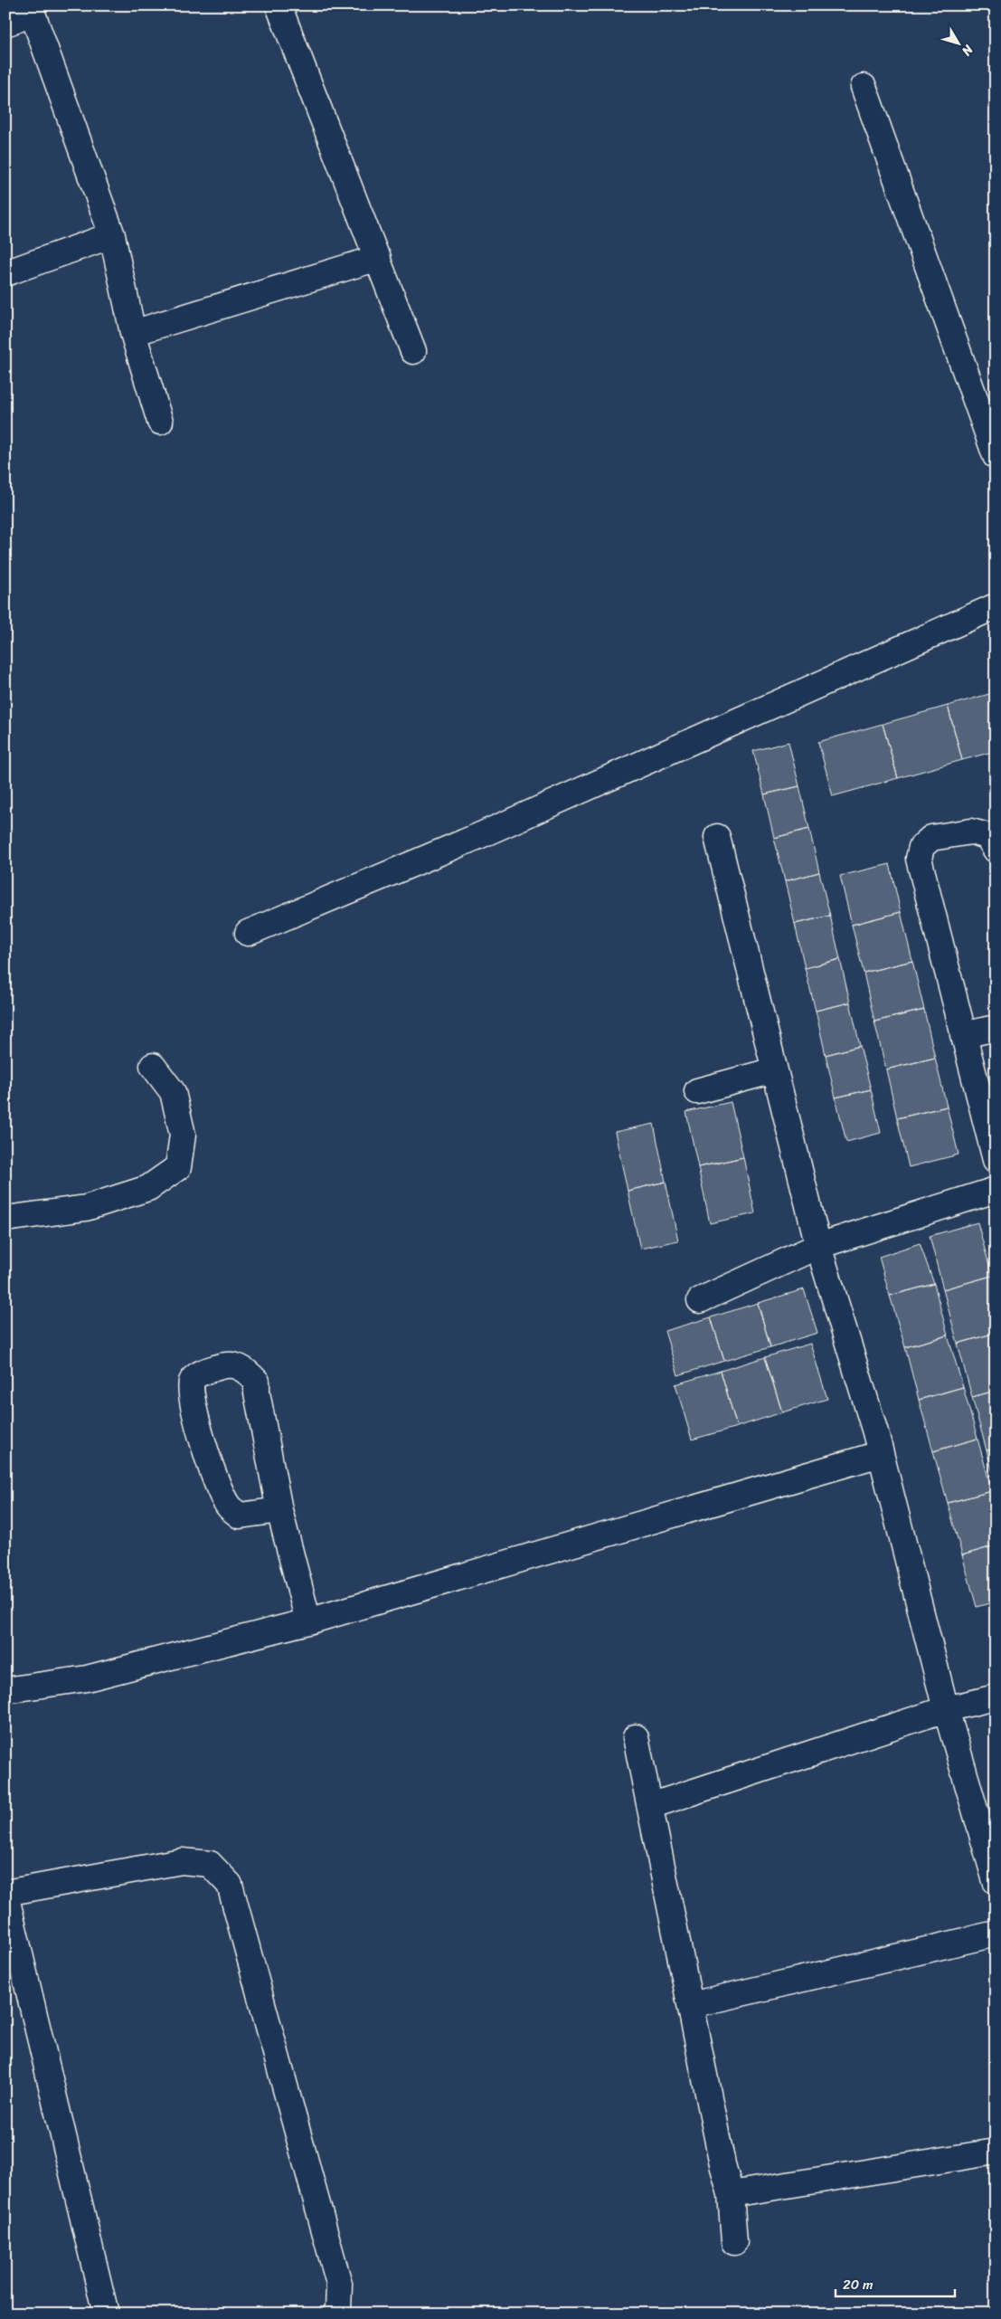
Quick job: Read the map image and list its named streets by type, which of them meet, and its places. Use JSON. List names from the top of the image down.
{
  "scale_bar": "20 m",
  "north": "bottom right"
}
